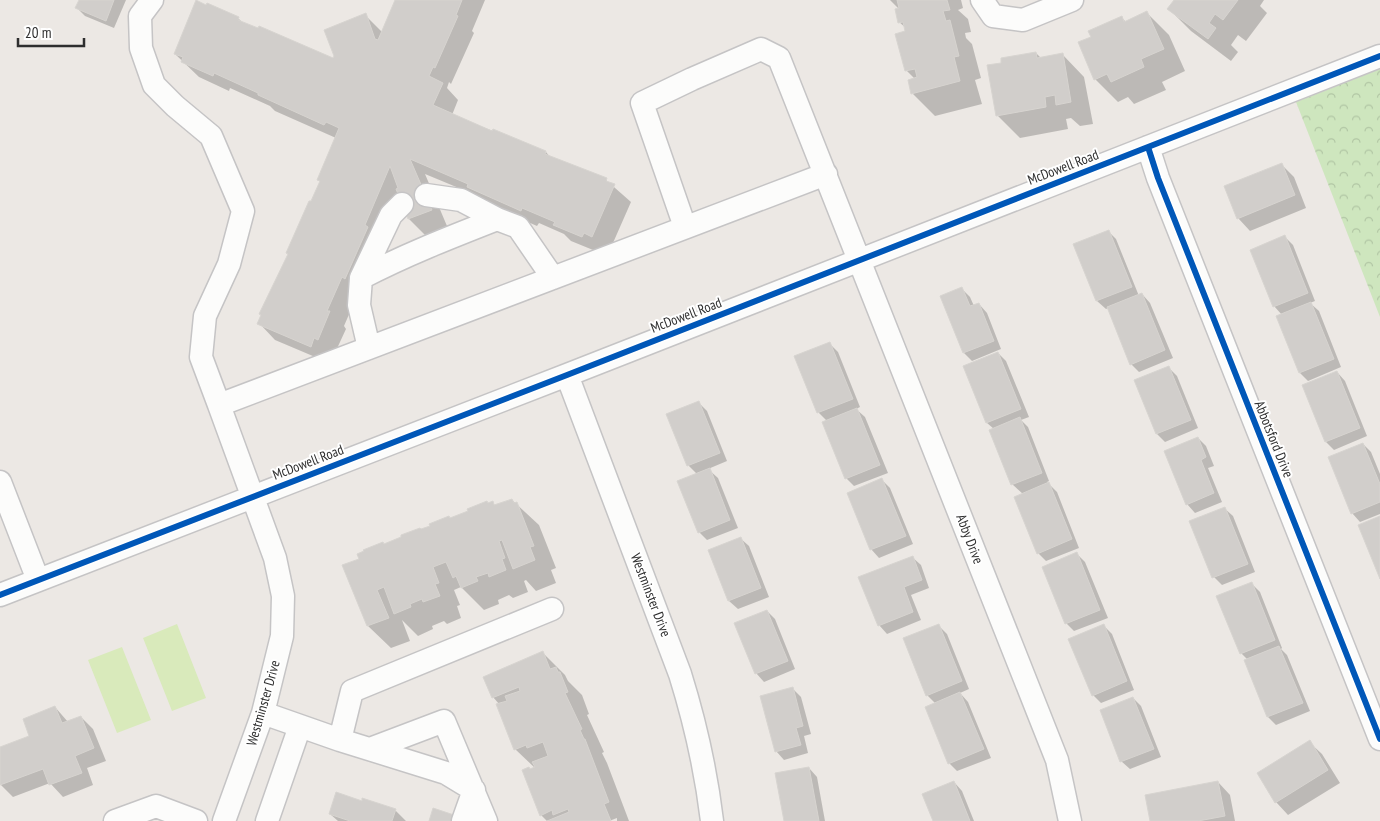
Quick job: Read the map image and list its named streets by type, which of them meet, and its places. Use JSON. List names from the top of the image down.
{
  "streets": {
    "street": [
      "McDowell Road",
      "Abbotsford Drive",
      "Abby Drive",
      "Westminster Drive"
    ]
  },
  "crossings": [
    ["McDowell Road", "Abbotsford Drive"],
    ["McDowell Road", "Abby Drive"],
    ["McDowell Road", "Westminster Drive"]
  ],
  "scale_bar": "20 m"
}
